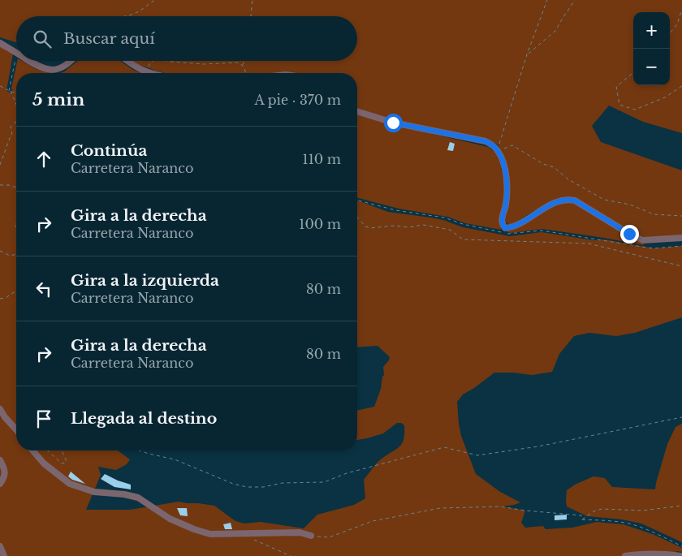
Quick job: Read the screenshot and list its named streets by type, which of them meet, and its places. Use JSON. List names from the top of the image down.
{
  "page": {
    "map_buttons": ["+", "−"],
    "search": "Buscar aquí",
    "heading": ["5 min", "A pie · 370 m"],
    "list": [
      ["Continúa", "Carretera Naranco", "110 m"],
      ["Gira a la derecha", "Carretera Naranco", "100 m"],
      ["Gira a la izquierda", "Carretera Naranco", "80 m"],
      ["Gira a la derecha", "Carretera Naranco", "80 m"],
      "Llegada al destino"
    ]
  }
}
